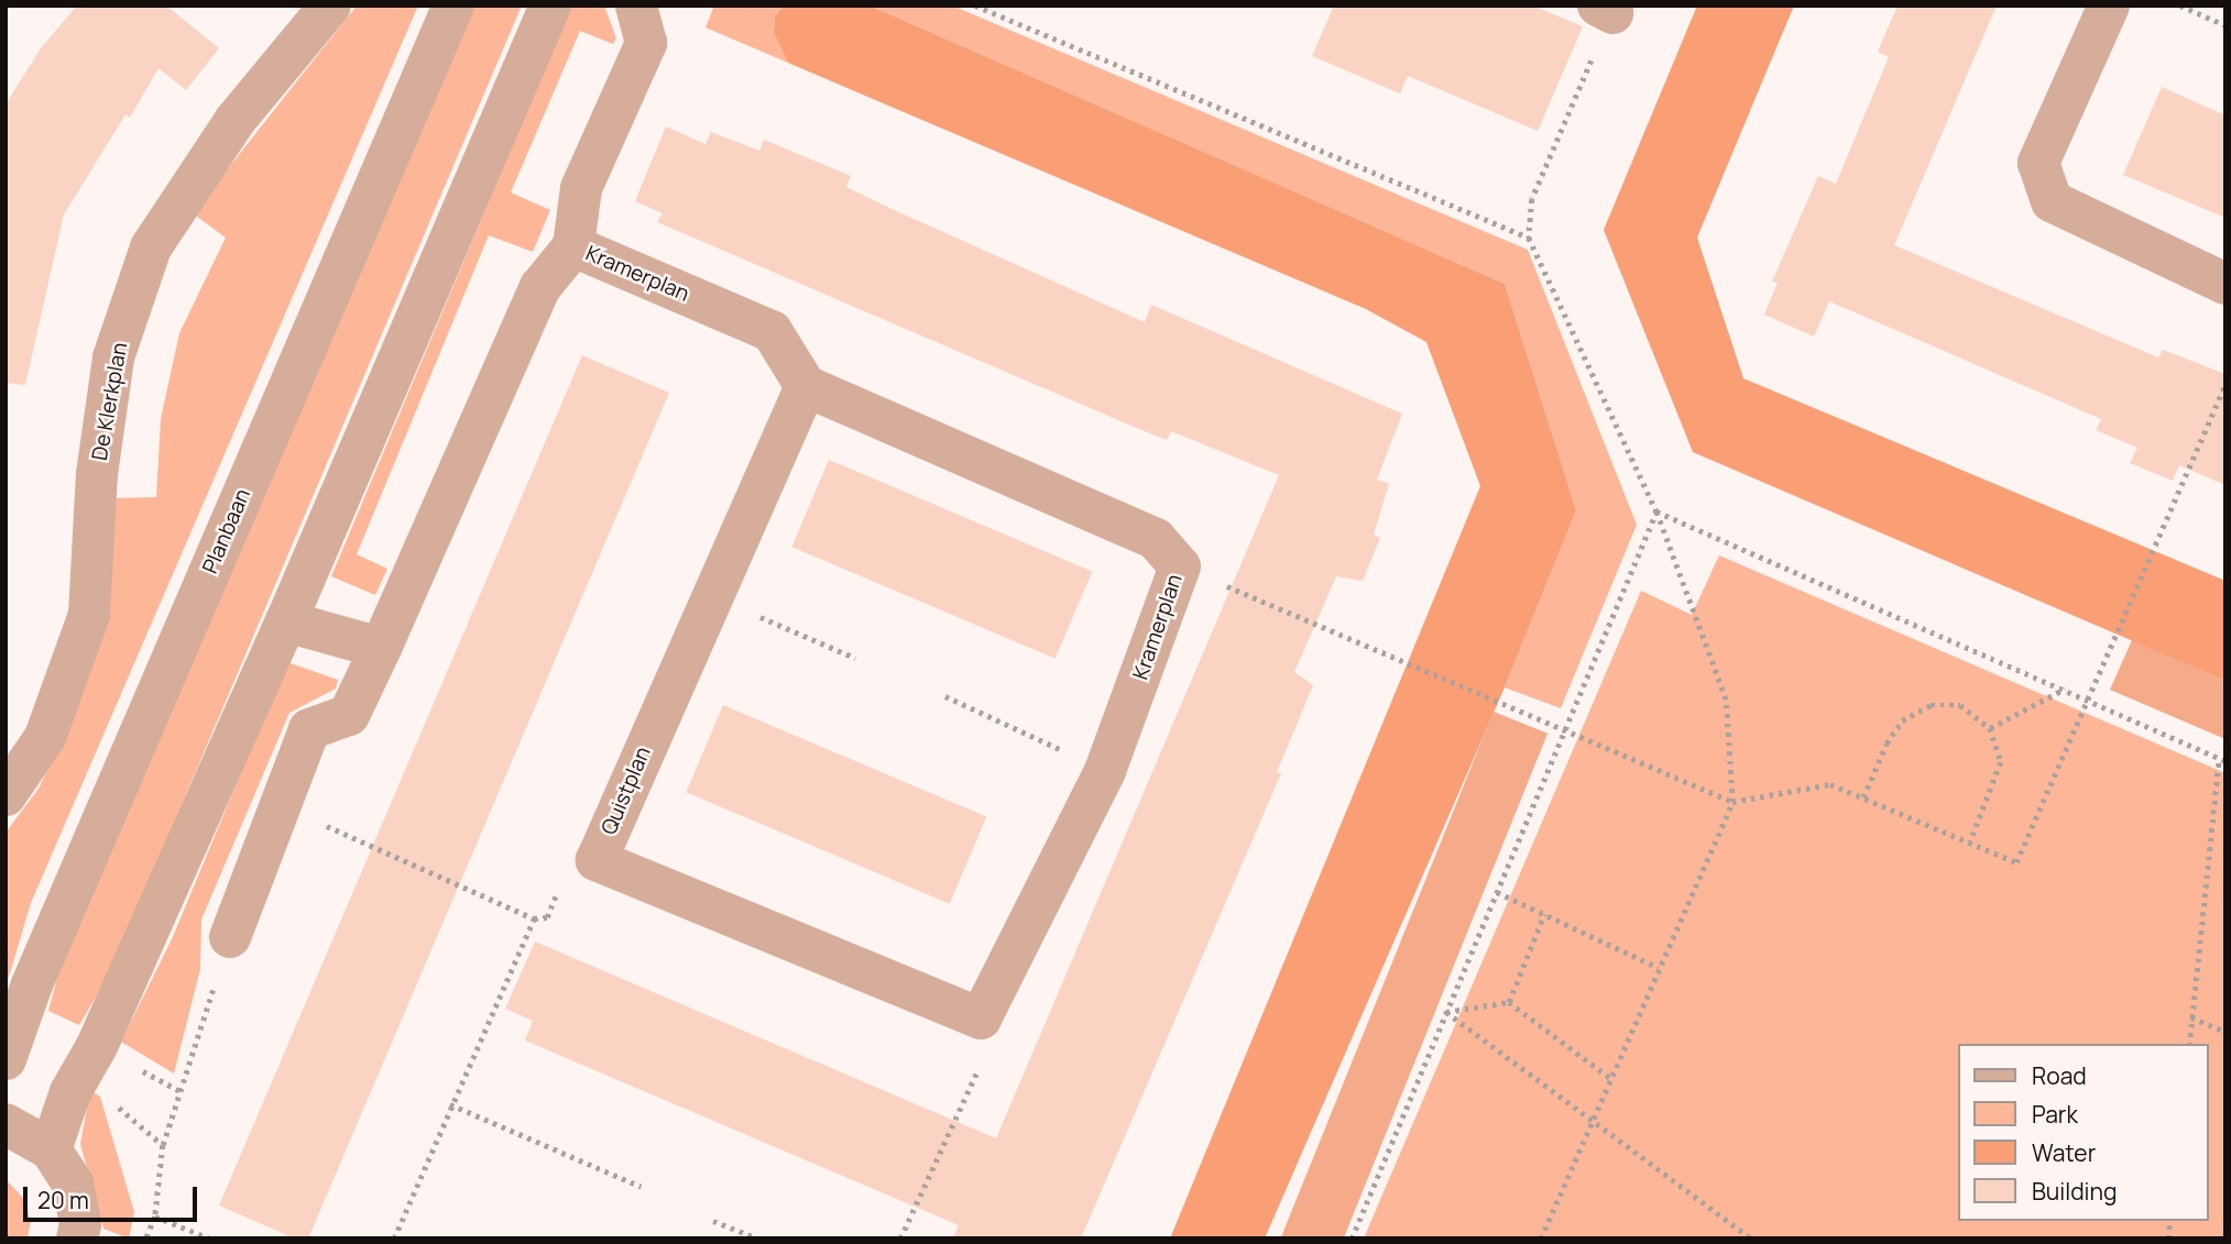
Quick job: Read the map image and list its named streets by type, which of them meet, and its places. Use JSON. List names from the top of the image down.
{
  "streets": {
    "street": [
      "Kramerplan",
      "De Klerkplan",
      "Planbaan",
      "Quistplan"
    ]
  },
  "crossings": [
    ["Kramerplan", "Quistplan"]
  ],
  "legend": [
    "Road",
    "Park",
    "Water",
    "Building"
  ],
  "scale_bar": "20 m"
}
